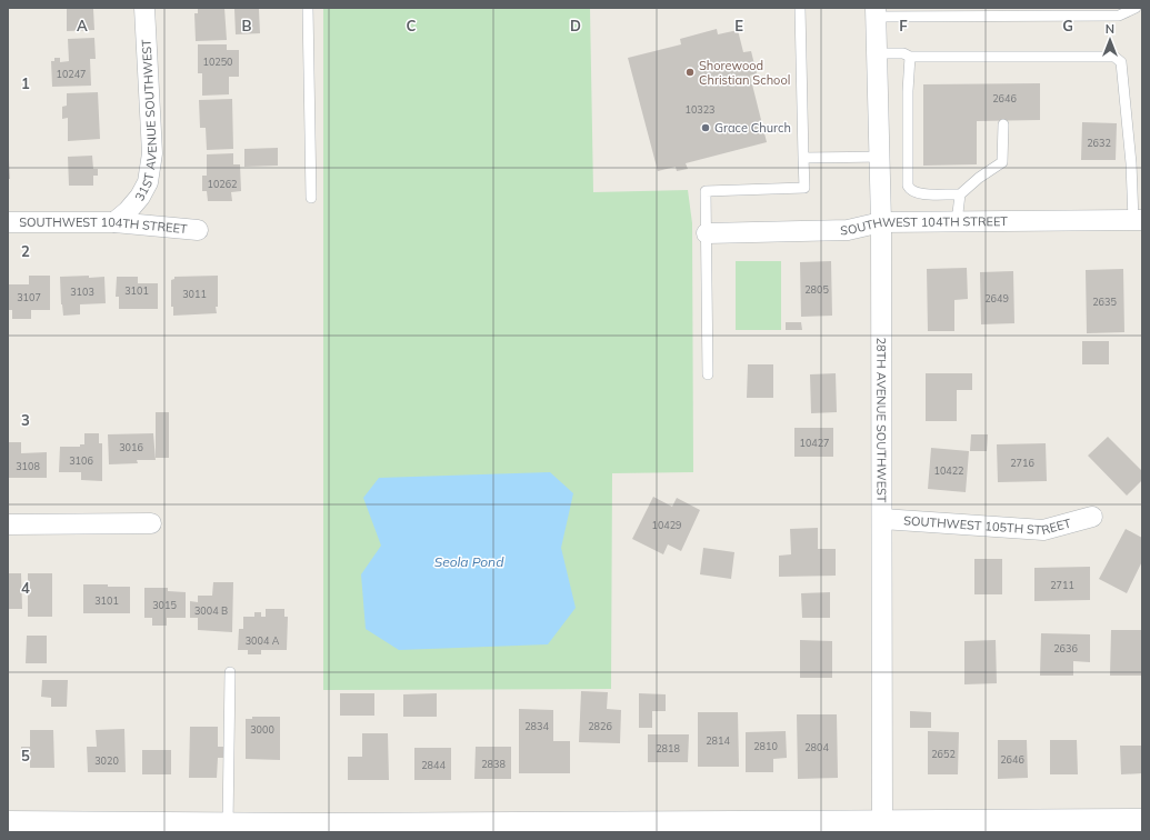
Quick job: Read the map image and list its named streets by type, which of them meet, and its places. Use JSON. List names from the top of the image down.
{
  "streets": {
    "street": [
      "31ST AVENUE SOUTHWEST",
      "SOUTHWEST 104TH STREET",
      "28TH AVENUE SOUTHWEST",
      "SOUTHWEST 105TH STREET"
    ]
  },
  "crossings": [
    ["31ST AVENUE SOUTHWEST", "SOUTHWEST 104TH STREET"],
    ["SOUTHWEST 104TH STREET", "28TH AVENUE SOUTHWEST"],
    ["28TH AVENUE SOUTHWEST", "SOUTHWEST 105TH STREET"]
  ],
  "water": ["Seola Pond"],
  "places": ["Shorewood Christian School", "Grace Church"],
  "house_numbers": [
    "10250",
    "10247",
    "2646",
    "10323",
    "2632",
    "10262",
    "2805",
    "3101",
    "3103",
    "3011",
    "3107",
    "2649",
    "2635",
    "10427",
    "3016",
    "3106",
    "2716",
    "3108",
    "10422",
    "10429",
    "2711",
    "3101",
    "3015",
    "3004 B",
    "3004 A",
    "2636",
    "2834",
    "2826",
    "3000",
    "2814",
    "2810",
    "2804",
    "2818",
    "2652",
    "2646",
    "3020",
    "2838",
    "2844"
  ],
  "north": "top",
  "grid": {
    "columns": [
      "A",
      "B",
      "C",
      "D",
      "E",
      "F",
      "G"
    ],
    "rows": [
      "1",
      "2",
      "3",
      "4",
      "5"
    ]
  }
}
